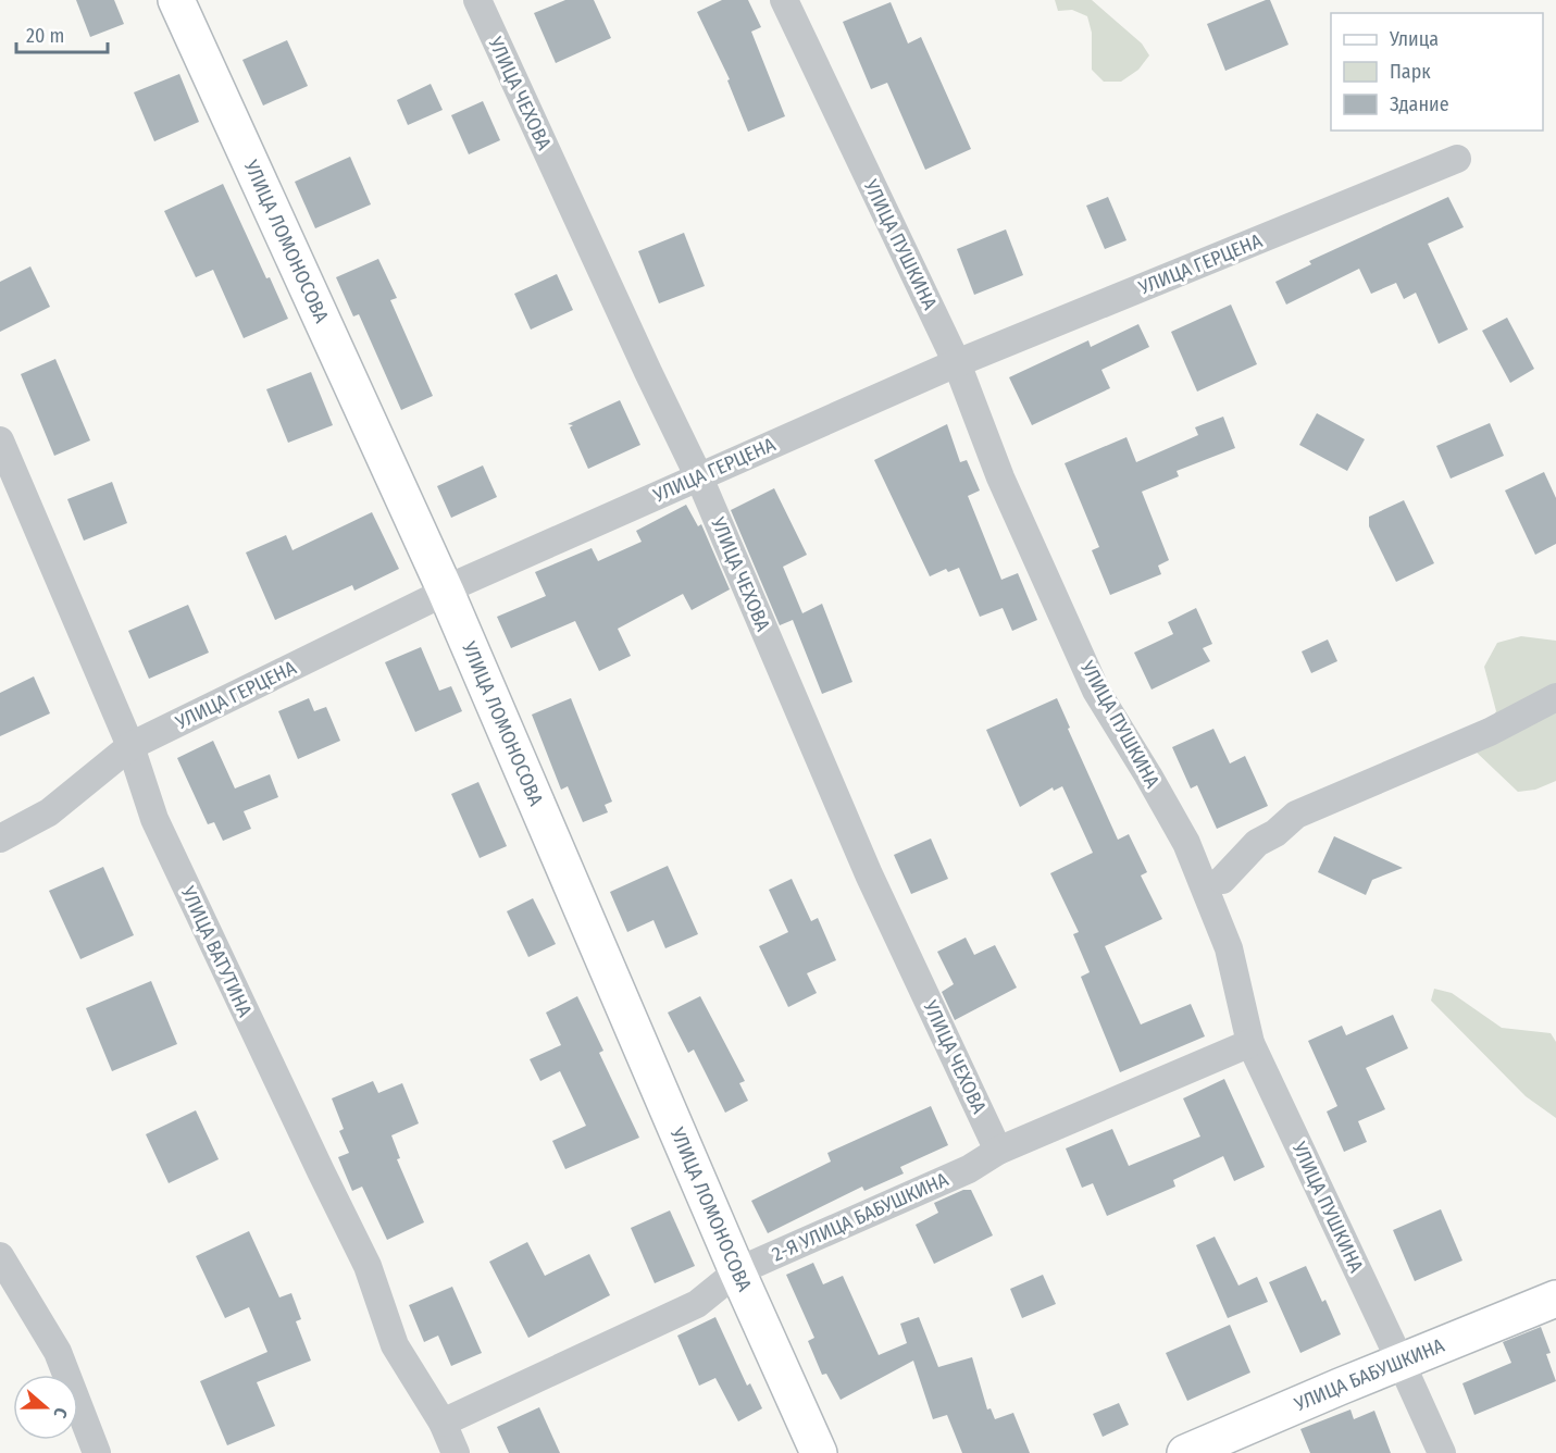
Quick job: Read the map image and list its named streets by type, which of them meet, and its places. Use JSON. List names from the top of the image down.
{
  "streets": {
    "street": [
      "УЛИЦА ЧЕХОВА",
      "УЛИЦА ЛОМОНОСОВА",
      "УЛИЦА ПУШКИНА",
      "УЛИЦА ГЕРЦЕНА",
      "УЛИЦА ВАТУТИНА",
      "2-Я УЛИЦА БАБУШКИНА",
      "УЛИЦА БАБУШКИНА"
    ]
  },
  "crossings": [
    ["УЛИЦА ЧЕХОВА", "УЛИЦА ГЕРЦЕНА"],
    ["УЛИЦА ЧЕХОВА", "2-Я УЛИЦА БАБУШКИНА"],
    ["УЛИЦА ЛОМОНОСОВА", "УЛИЦА ГЕРЦЕНА"],
    ["УЛИЦА ЛОМОНОСОВА", "2-Я УЛИЦА БАБУШКИНА"],
    ["УЛИЦА ПУШКИНА", "УЛИЦА ГЕРЦЕНА"],
    ["УЛИЦА ПУШКИНА", "2-Я УЛИЦА БАБУШКИНА"],
    ["УЛИЦА ПУШКИНА", "УЛИЦА БАБУШКИНА"],
    ["УЛИЦА ГЕРЦЕНА", "УЛИЦА ВАТУТИНА"],
    ["УЛИЦА ВАТУТИНА", "2-Я УЛИЦА БАБУШКИНА"]
  ],
  "legend": ["Улица", "Парк", "Здание"],
  "scale_bar": "20 m",
  "north": "right"
}
